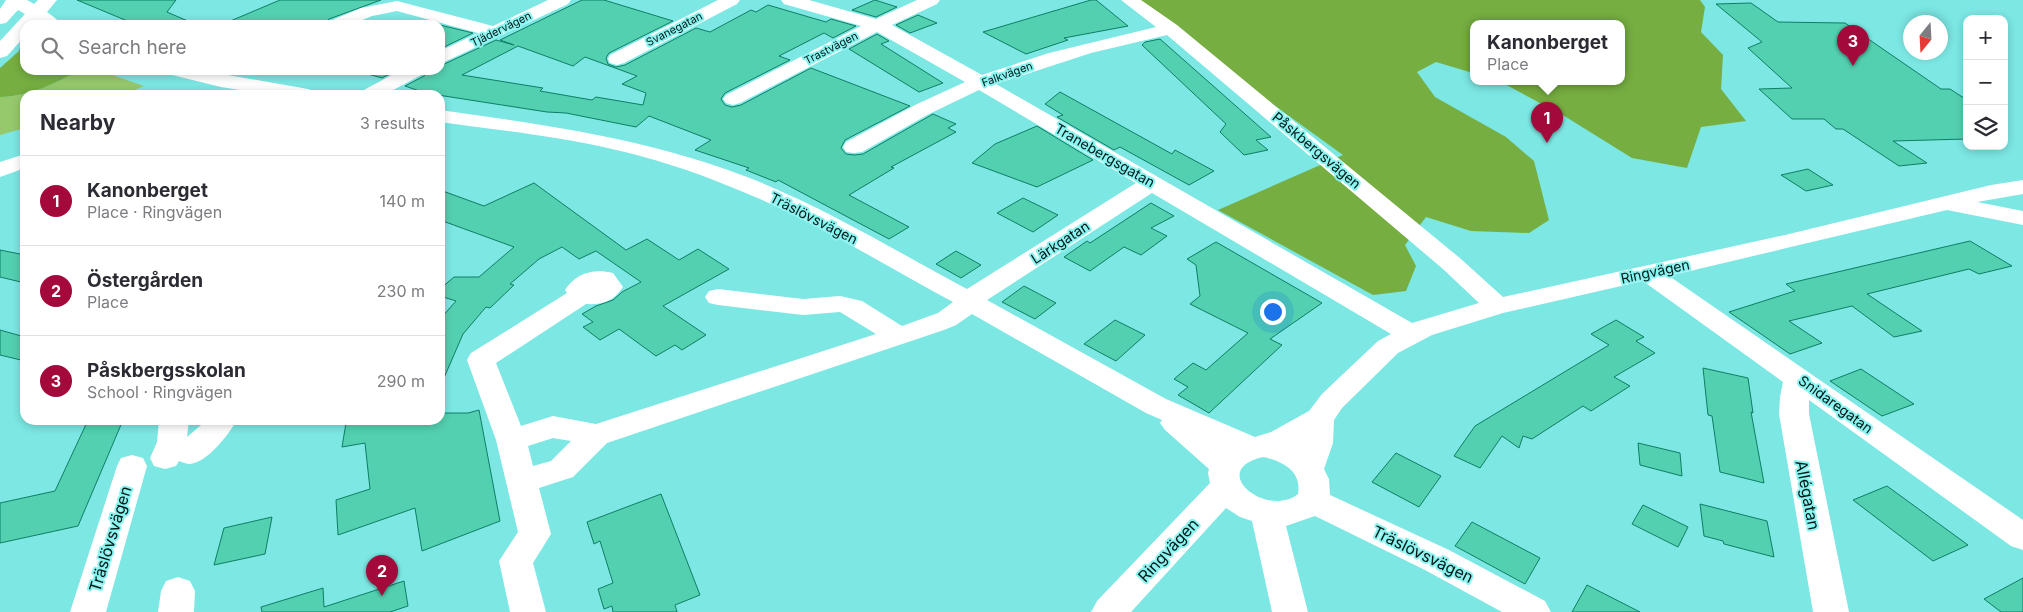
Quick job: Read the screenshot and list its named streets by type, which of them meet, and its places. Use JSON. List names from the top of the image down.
{
  "streets": {
    "street": [
      "Tjädervägen",
      "Svanegatan",
      "Trastvägen",
      "Falkvägen",
      "Påskbergsvägen",
      "Tranebergsgatan",
      "Träslövsvägen",
      "Lärkgatan",
      "Ringvägen",
      "Snidaregatan",
      "Allégatan"
    ]
  },
  "crossings": [
    ["Trastvägen", "Tranebergsgatan"],
    ["Falkvägen", "Påskbergsvägen"],
    ["Falkvägen", "Tranebergsgatan"],
    ["Påskbergsvägen", "Ringvägen"],
    ["Tranebergsgatan", "Lärkgatan"],
    ["Tranebergsgatan", "Ringvägen"],
    ["Träslövsvägen", "Lärkgatan"],
    ["Träslövsvägen", "Ringvägen"],
    ["Ringvägen", "Snidaregatan"],
    ["Snidaregatan", "Allégatan"]
  ],
  "north": "bottom",
  "page": {
    "map_buttons": ["+", "−"],
    "popup": ["Kanonberget", "Place"],
    "search": "Search here",
    "pins": ["3", "1", "2"],
    "heading": ["Nearby", "3 results"],
    "list": [
      {
        "mark": "1",
        "name": "Kanonberget",
        "note": "Place · Ringvägen",
        "value": "140 m"
      },
      {
        "mark": "2",
        "name": "Östergården",
        "note": "Place",
        "value": "230 m"
      },
      {
        "mark": "3",
        "name": "Påskbergsskolan",
        "note": "School · Ringvägen",
        "value": "290 m"
      }
    ]
  }
}
